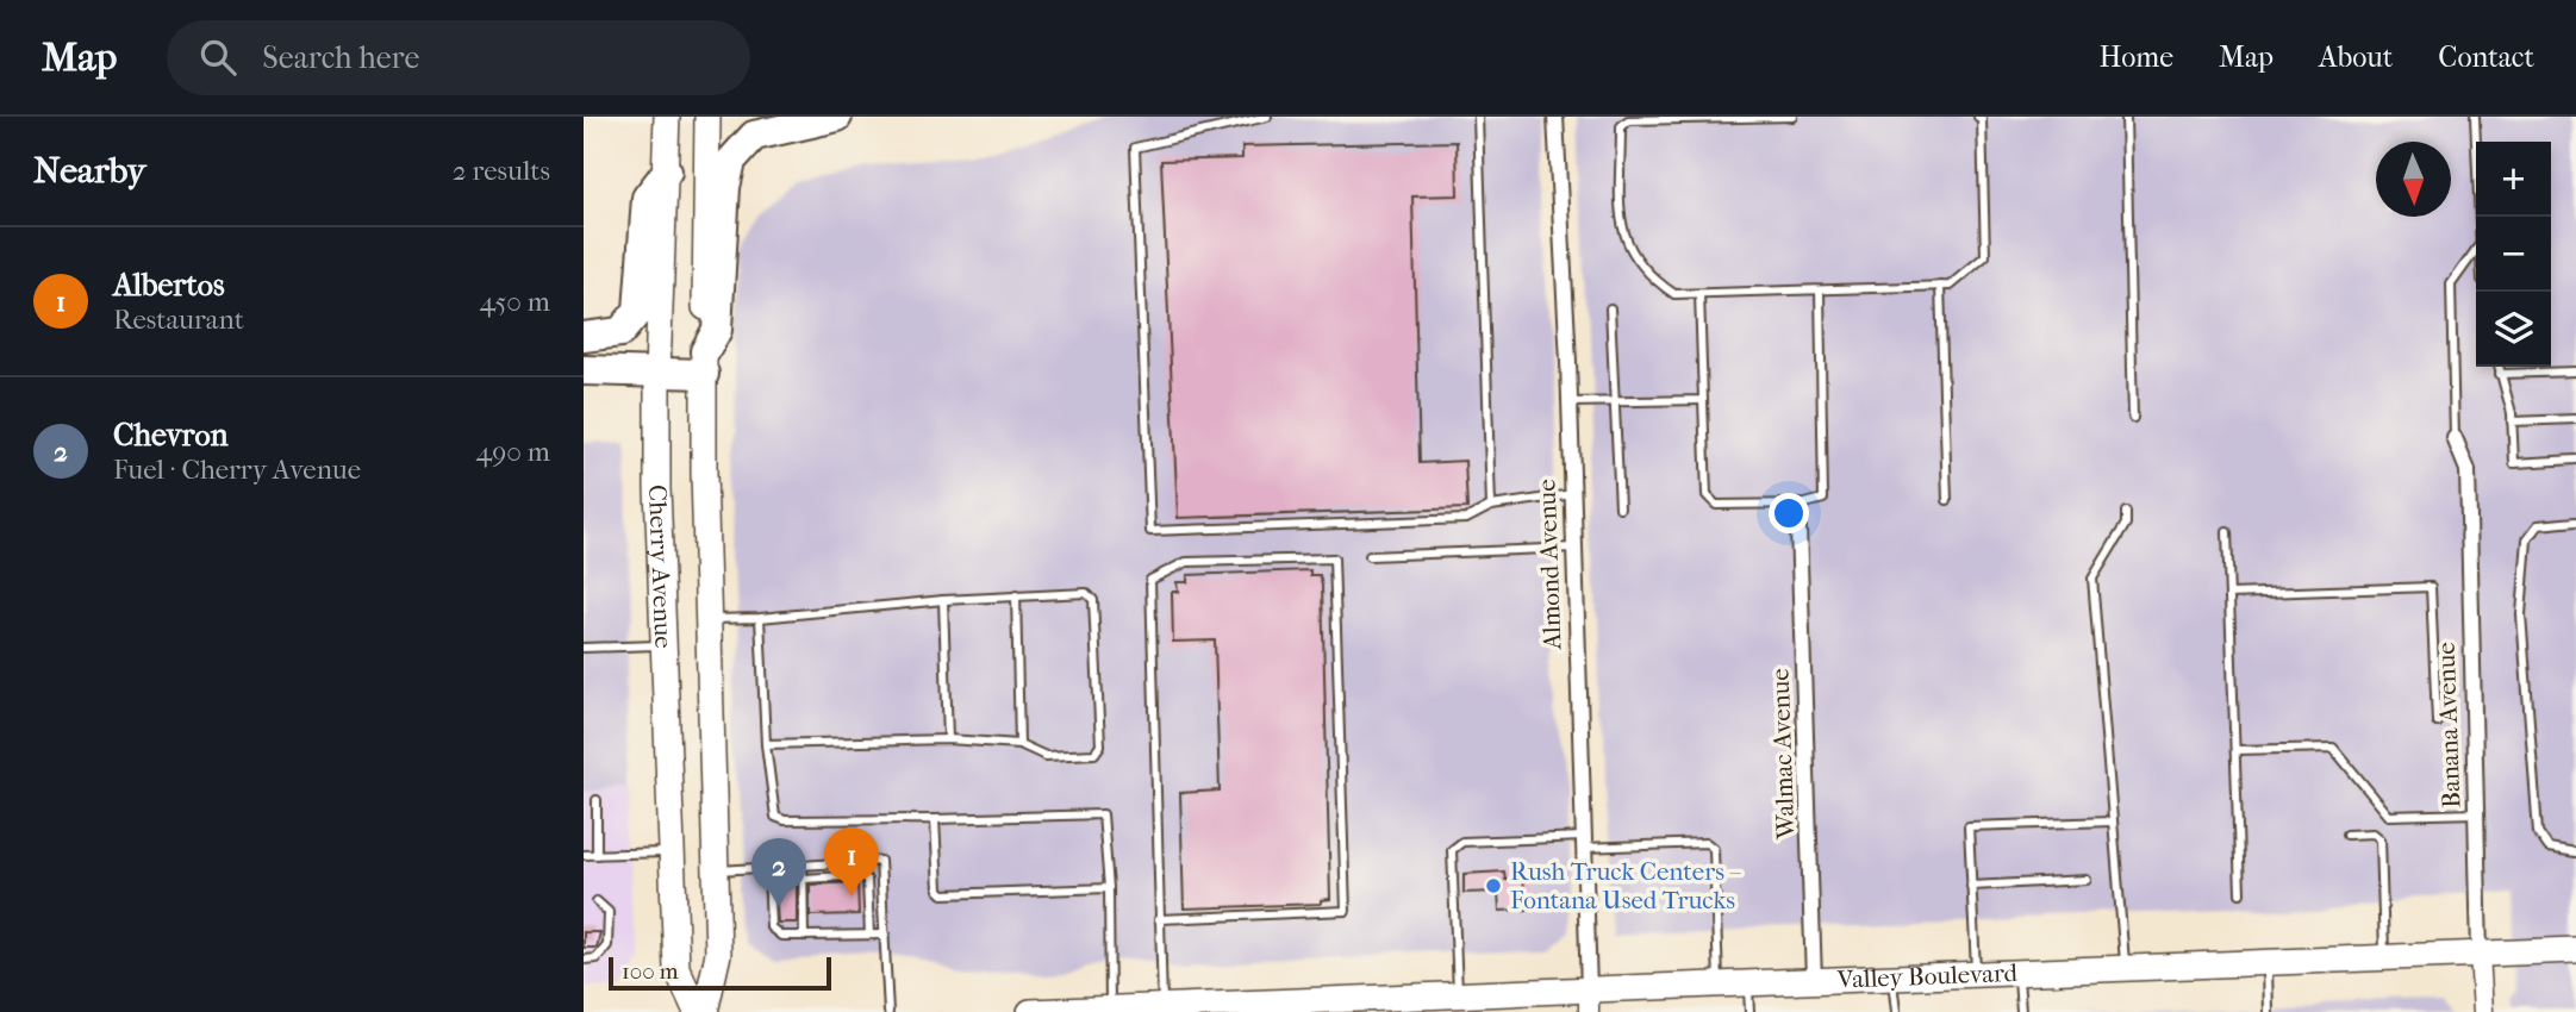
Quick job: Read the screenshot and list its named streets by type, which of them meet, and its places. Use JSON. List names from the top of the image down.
{
  "streets": {
    "main road": ["Cherry Avenue", "Valley Boulevard"],
    "street": ["Almond Avenue", "Banana Avenue", "Walmac Avenue"]
  },
  "crossings": [
    ["Almond Avenue", "Valley Boulevard"],
    ["Banana Avenue", "Valley Boulevard"],
    ["Walmac Avenue", "Valley Boulevard"]
  ],
  "places": ["Rush Truck Centers – Fontana Used Trucks"],
  "scale_bar": "100 m",
  "north": "bottom",
  "page": {
    "header": "Map",
    "search": "Search here",
    "nav": [
      "Home",
      "Map",
      "About",
      "Contact"
    ],
    "heading": ["Nearby", "2 results"],
    "map_buttons": ["+", "−"],
    "list": [
      {
        "mark": "1",
        "name": "Albertos",
        "note": "Restaurant",
        "value": "450 m"
      },
      {
        "mark": "2",
        "name": "Chevron",
        "note": "Fuel · Cherry Avenue",
        "value": "490 m"
      }
    ],
    "pins": ["1", "2"],
    "scale": "100 m"
  }
}
